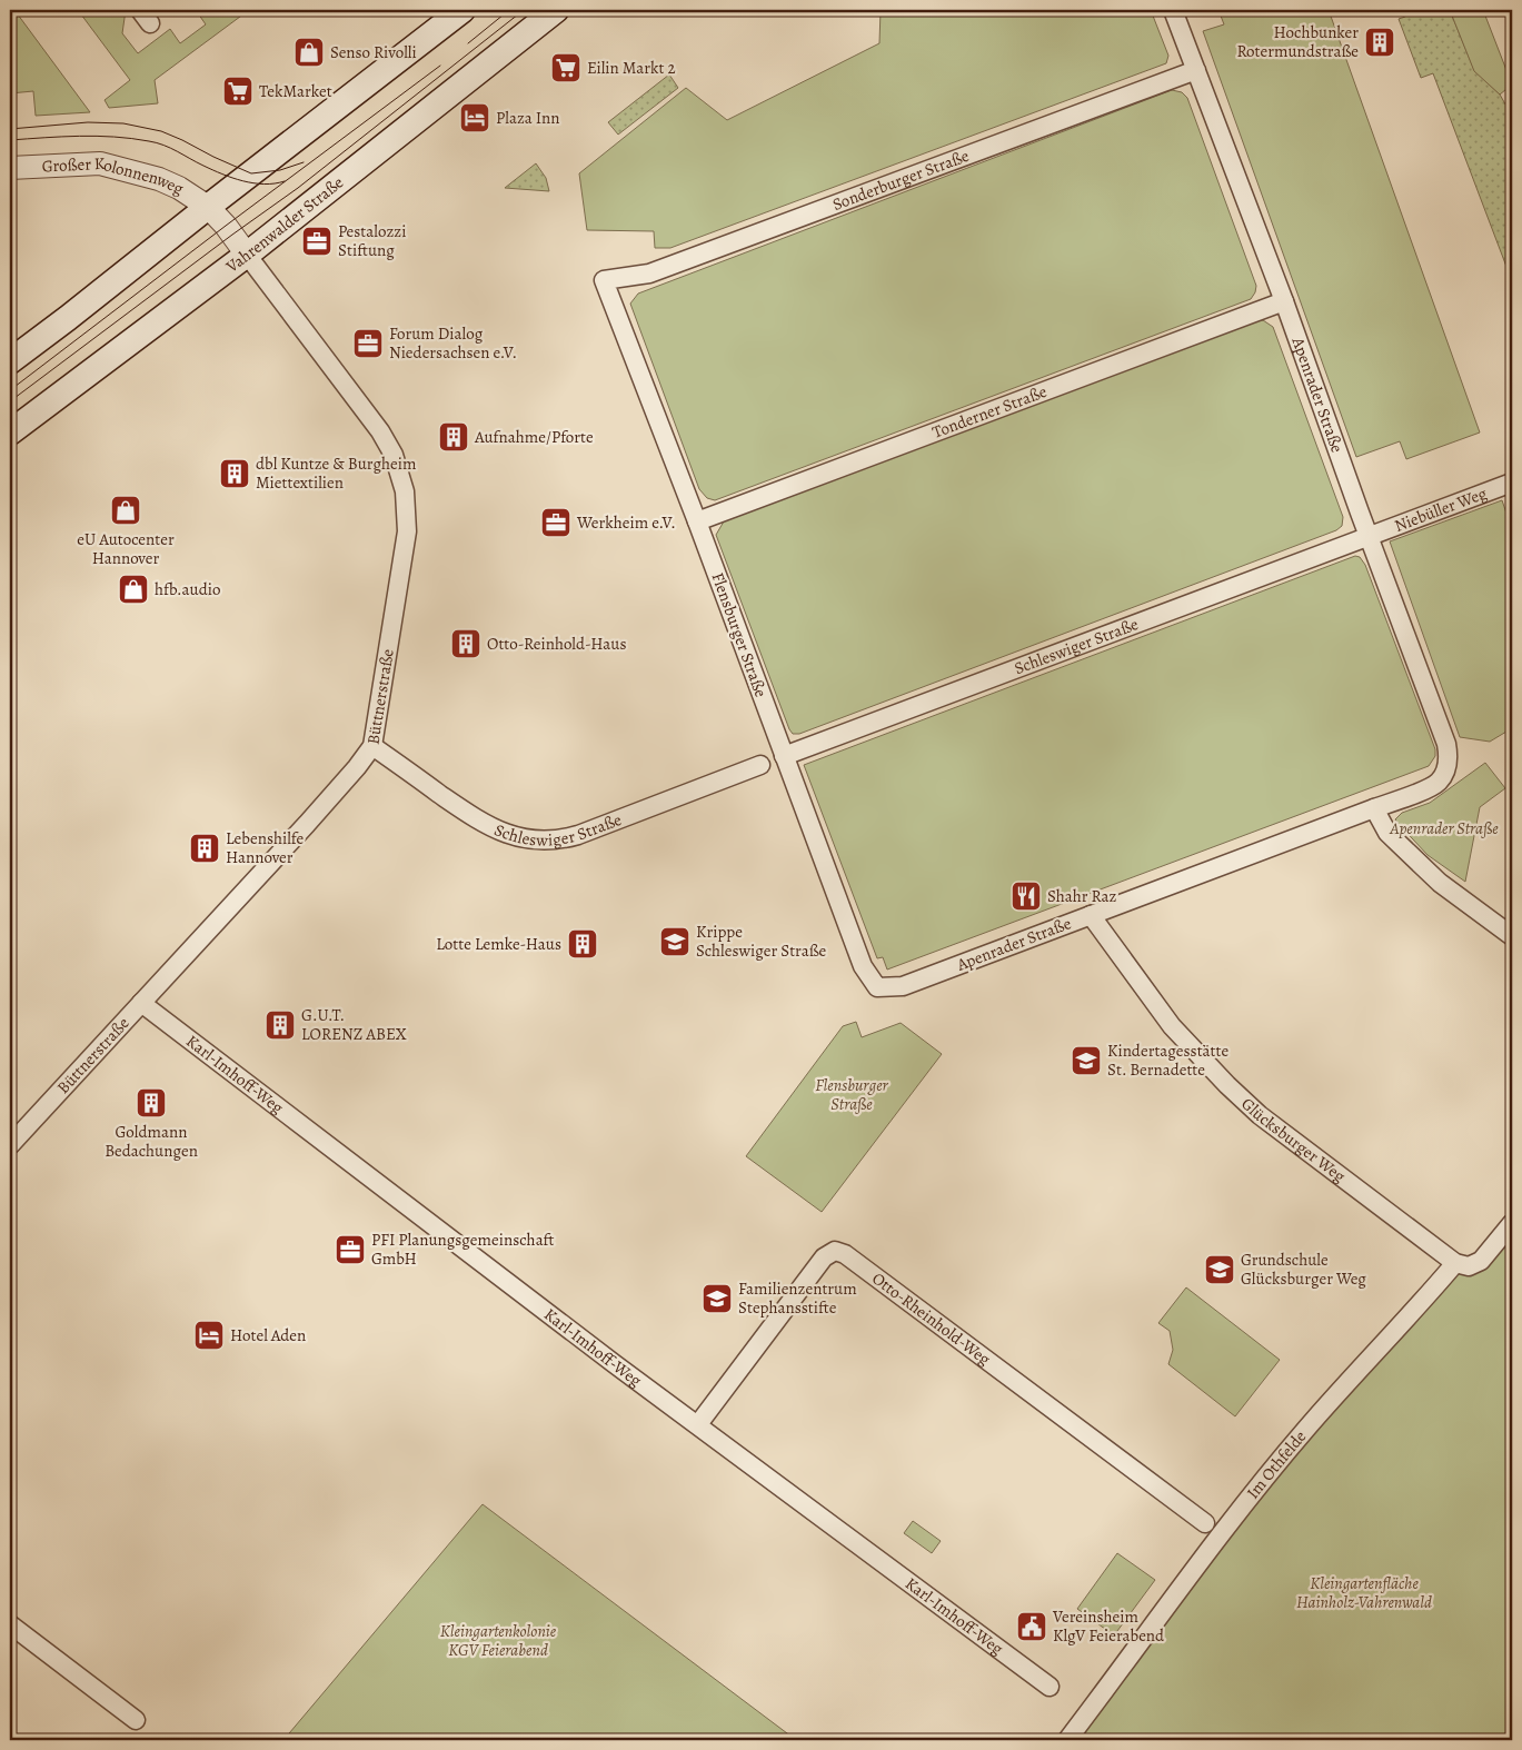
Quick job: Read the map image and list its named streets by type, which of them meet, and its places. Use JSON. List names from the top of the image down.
{
  "streets": {
    "main road": ["Vahrenwalder Straße"],
    "street": [
      "Großer Kolonnenweg",
      "Sonderburger Straße",
      "Apenrader Straße",
      "Tonderner Straße",
      "Niebüller Weg",
      "Flensburger Straße",
      "Schleswiger Straße",
      "Büttnerstraße",
      "Karl-Imhoff-Weg",
      "Glücksburger Weg",
      "Otto-Rheinhold-Weg",
      "Im Othfelde"
    ]
  },
  "crossings": [
    ["Großer Kolonnenweg", "Büttnerstraße"],
    ["Sonderburger Straße", "Apenrader Straße"],
    ["Sonderburger Straße", "Flensburger Straße"],
    ["Vahrenwalder Straße", "Büttnerstraße"],
    ["Apenrader Straße", "Tonderner Straße"],
    ["Apenrader Straße", "Niebüller Weg"],
    ["Apenrader Straße", "Flensburger Straße"],
    ["Apenrader Straße", "Schleswiger Straße"],
    ["Apenrader Straße", "Glücksburger Weg"],
    ["Tonderner Straße", "Flensburger Straße"],
    ["Niebüller Weg", "Schleswiger Straße"],
    ["Flensburger Straße", "Schleswiger Straße"],
    ["Schleswiger Straße", "Büttnerstraße"],
    ["Büttnerstraße", "Karl-Imhoff-Weg"],
    ["Karl-Imhoff-Weg", "Otto-Rheinhold-Weg"],
    ["Glücksburger Weg", "Im Othfelde"]
  ],
  "parks": [
    "Apenrader Straße",
    "Flensburger Straße",
    "Kleingartenfläche Hainholz-Vahrenwald",
    "Kleingartenkolonie KGV Feierabend"
  ],
  "places": {
    "building": [
      "Hochbunker Rotermundstraße",
      "Aufnahme/Pforte",
      "dbl Kuntze & Burgheim Miettextilien",
      "Otto-Reinhold-Haus",
      "Lebenshilfe Hannover",
      "Lotte Lemke-Haus",
      "G.U.T. LORENZ ABEX",
      "Goldmann Bedachungen"
    ],
    "shop": ["Senso Rivolli", "eU Autocenter Hannover", "hfb.audio"],
    "supermarket": ["Eilin Markt 2", "TekMarket"],
    "hotel": ["Plaza Inn", "Hotel Aden"],
    "office": [
      "Pestalozzi Stiftung",
      "Forum Dialog Niedersachsen e.V.",
      "Werkheim e.V.",
      "PFI Planungsgemeinschaft GmbH"
    ],
    "restaurant": ["Shahr Raz"],
    "school or university": [
      "Krippe Schleswiger Straße",
      "Kindertagesstätte St. Bernadette",
      "Grundschule Glücksburger Weg",
      "Familienzentrum Stephansstifte"
    ],
    "public building": ["Vereinsheim KlgV Feierabend"]
  }
}
